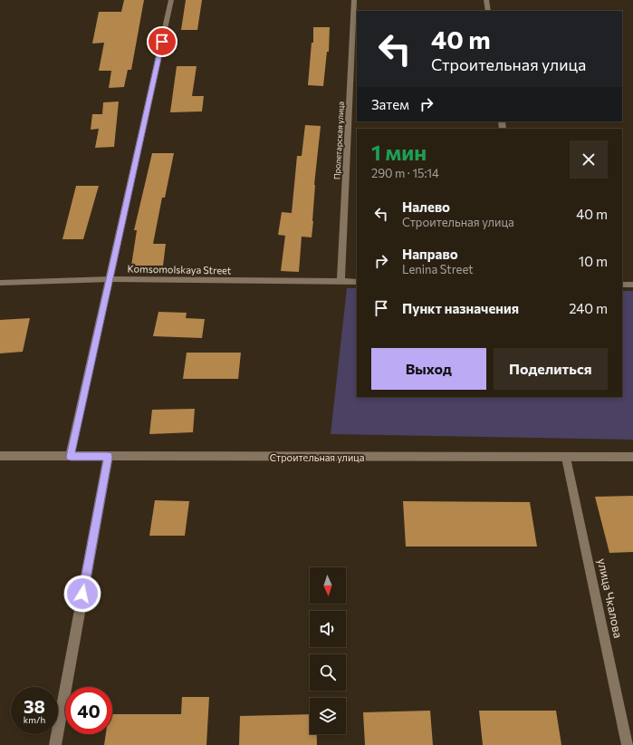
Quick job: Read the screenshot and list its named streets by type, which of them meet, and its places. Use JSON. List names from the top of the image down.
{
  "streets": {
    "street": [
      "Пролетарская улица",
      "Komsomolskaya Street",
      "Строительная улица",
      "улица Чкалова"
    ]
  },
  "crossings": [
    ["Пролетарская улица", "Komsomolskaya Street"],
    ["Строительная улица", "улица Чкалова"]
  ],
  "north": "bottom",
  "page": {
    "turn": ["40 m", "Строительная улица"],
    "then": "Затем",
    "heading": ["1 мин", "290 m · 15:14"],
    "list": [
      {
        "name": "Налево",
        "note": "Строительная улица",
        "value": "40 m"
      },
      {
        "name": "Направо",
        "note": "Lenina Street",
        "value": "10 m"
      },
      {
        "name": "Пункт назначения",
        "value": "240 m"
      }
    ],
    "buttons": ["Выход", "Поделиться"],
    "speed": "38 km/h",
    "limit": "40"
  }
}
